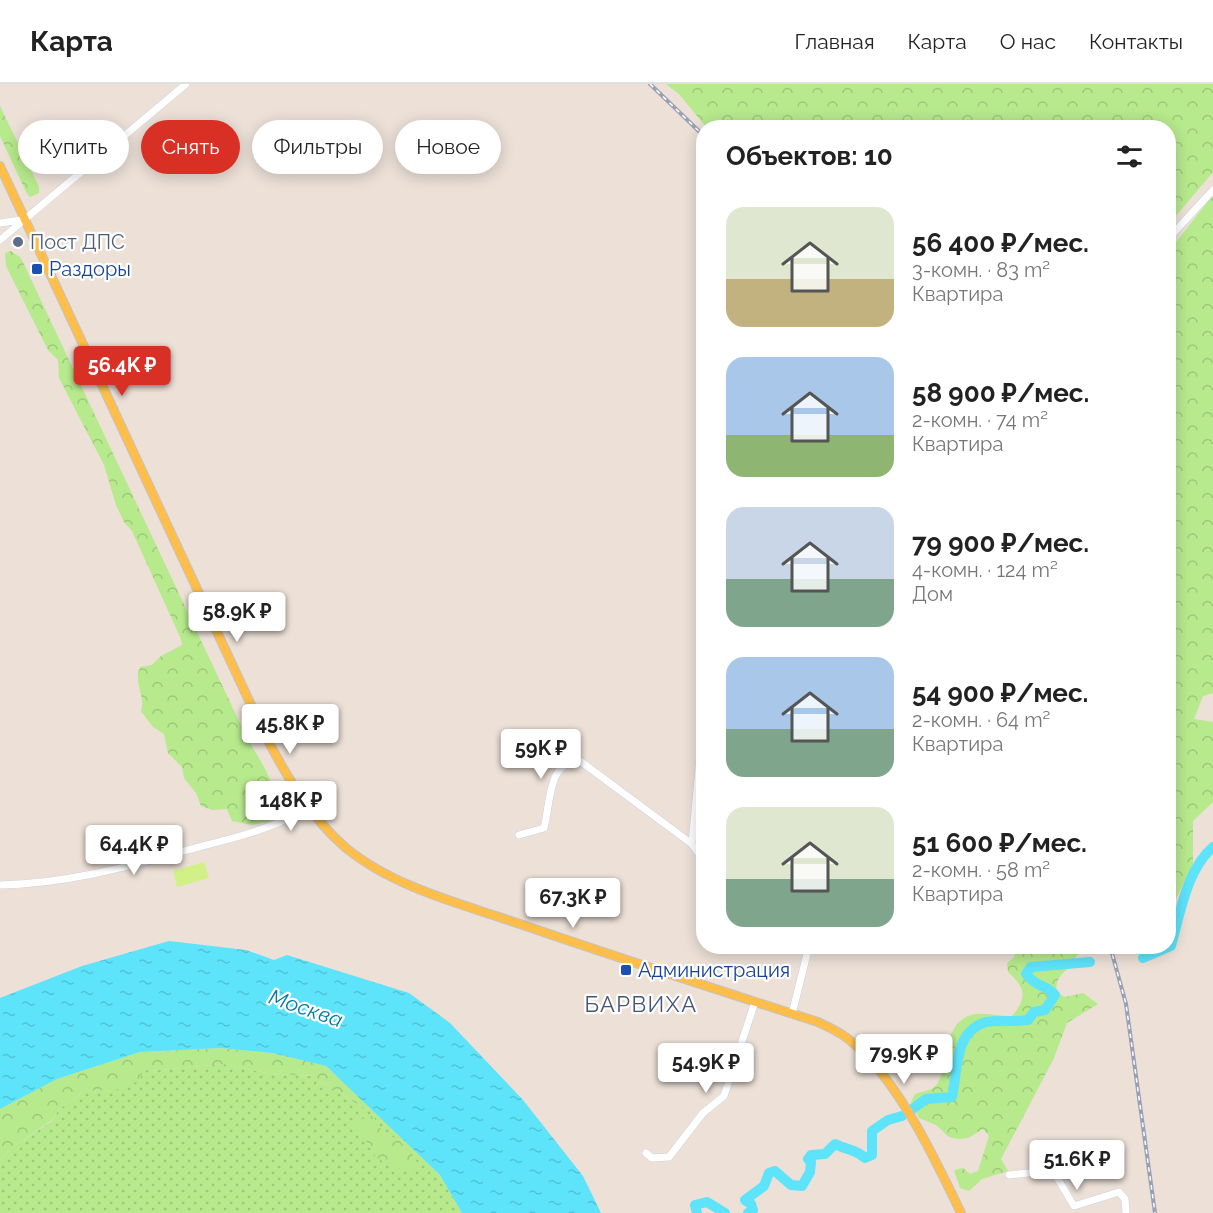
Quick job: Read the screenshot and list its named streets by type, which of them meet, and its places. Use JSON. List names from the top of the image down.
{
  "districts": ["БАРВИХА"],
  "water": ["Москва"],
  "places": {
    "other": ["Пост ДПС"],
    "transit": ["Раздоры", "Администрация"]
  },
  "page": {
    "header": "Карта",
    "nav": [
      "Главная",
      "Карта",
      "О нас",
      "Контакты"
    ],
    "chip": [
      "Купить",
      "Снять",
      "Фильтры",
      "Новое"
    ],
    "heading": "Объектов: 10",
    "list": [
      {
        "name": "56 400 ₽/мес.",
        "note": "3-комн. · 83 m² · Квартира"
      },
      {
        "name": "58 900 ₽/мес.",
        "note": "2-комн. · 74 m² · Квартира"
      },
      {
        "name": "79 900 ₽/мес.",
        "note": "4-комн. · 124 m² · Дом"
      },
      {
        "name": "54 900 ₽/мес.",
        "note": "2-комн. · 64 m² · Квартира"
      },
      {
        "name": "51 600 ₽/мес.",
        "note": "2-комн. · 58 m² · Квартира"
      }
    ],
    "price": [
      "56.4K ₽",
      "58.9K ₽",
      "45.8K ₽",
      "59K ₽",
      "148K ₽",
      "64.4K ₽",
      "67.3K ₽",
      "79.9K ₽",
      "54.9K ₽",
      "51.6K ₽"
    ]
  }
}
